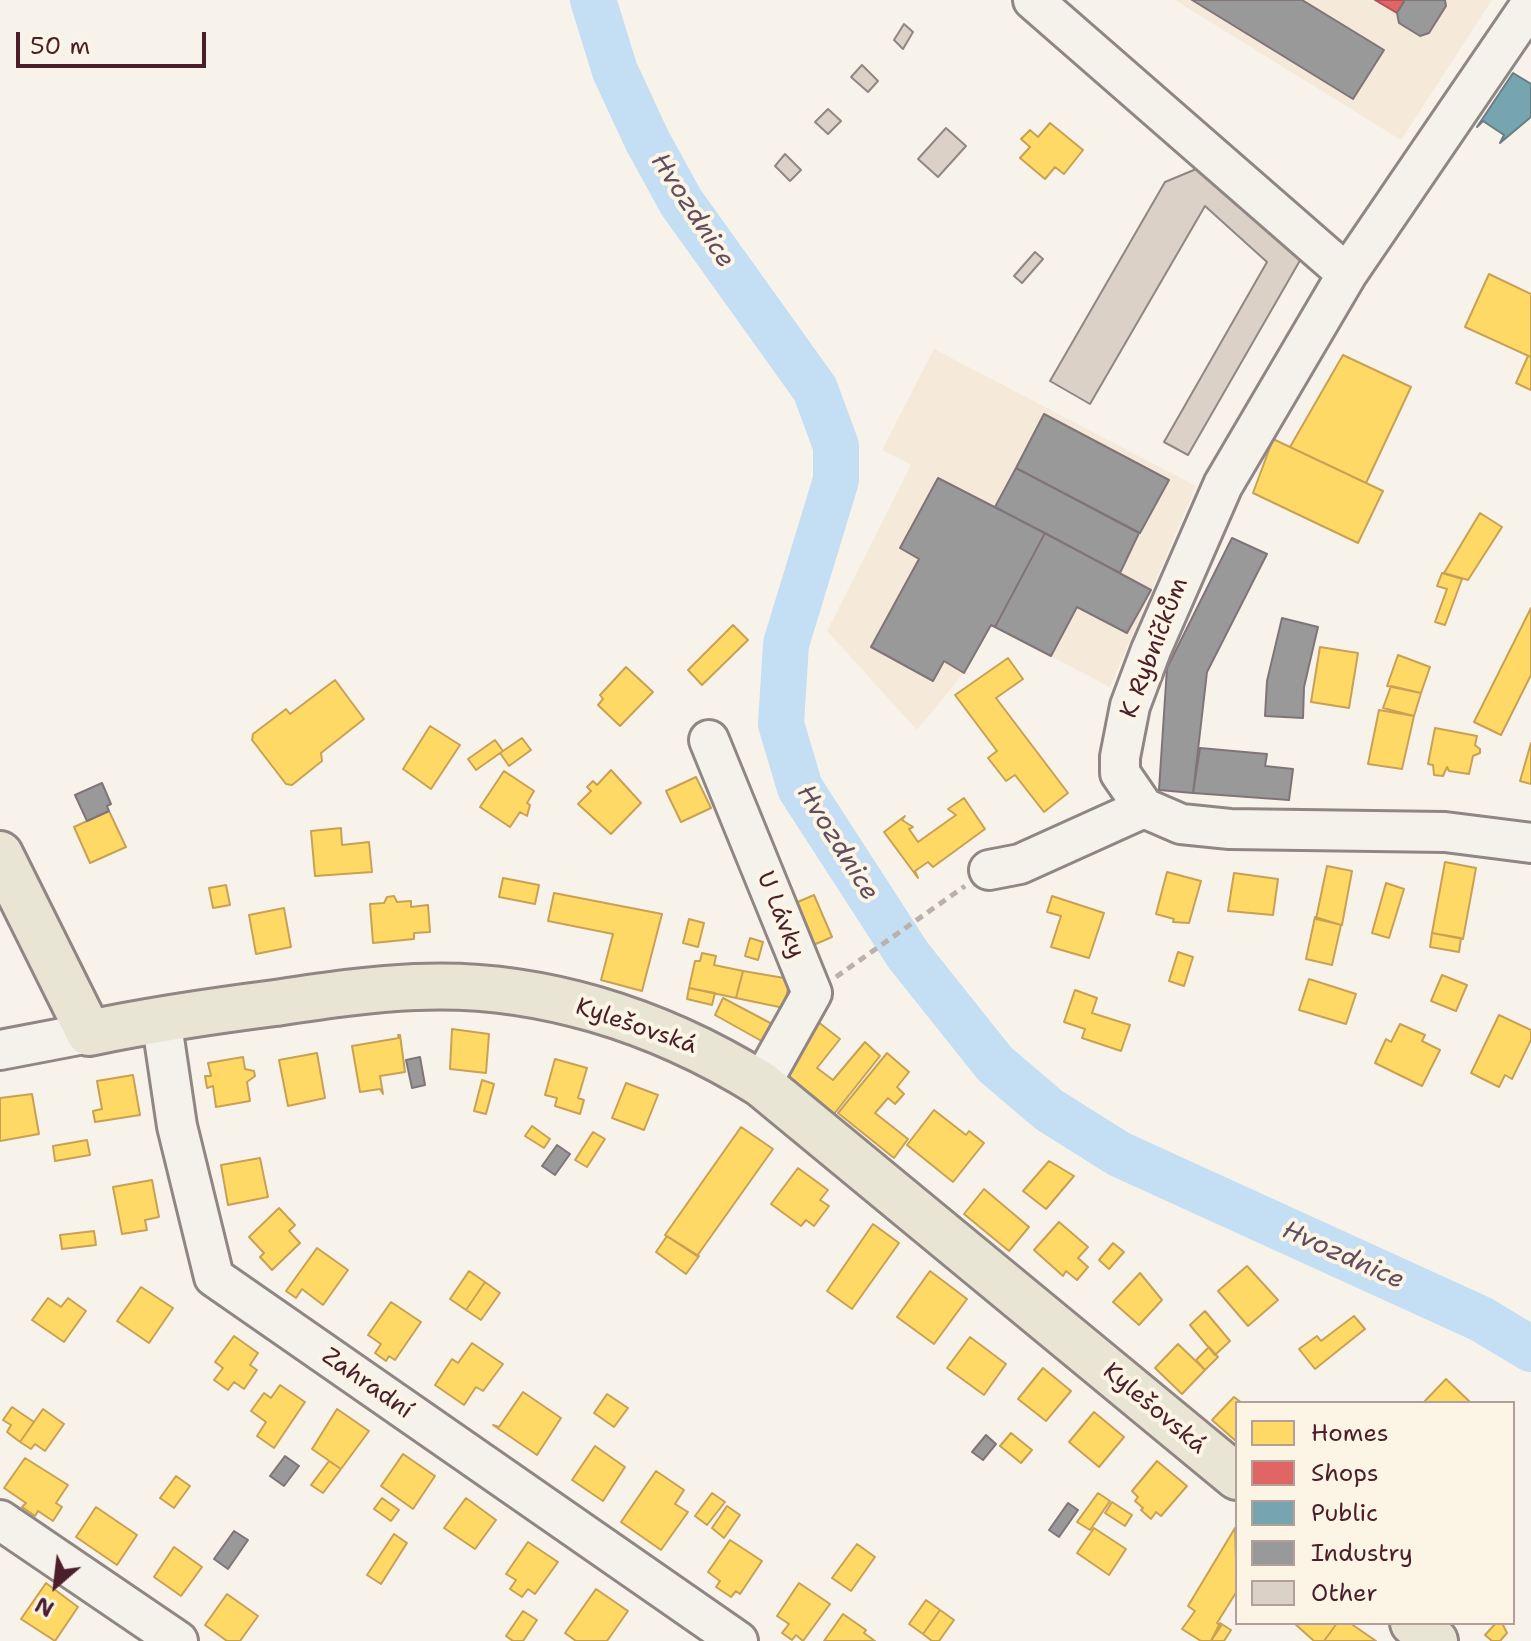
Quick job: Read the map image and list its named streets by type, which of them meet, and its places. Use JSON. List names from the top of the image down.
{
  "streets": {
    "main road": ["Kylešovská"],
    "street": ["K Rybníčkům", "U Lávky", "Zahradní"]
  },
  "crossings": [
    ["U Lávky", "Kylešovská"],
    ["Kylešovská", "Zahradní"]
  ],
  "water": ["Hvozdnice"],
  "legend": [
    "Homes",
    "Shops",
    "Public",
    "Industry",
    "Other"
  ],
  "scale_bar": "50 m",
  "north": "bottom left"
}
